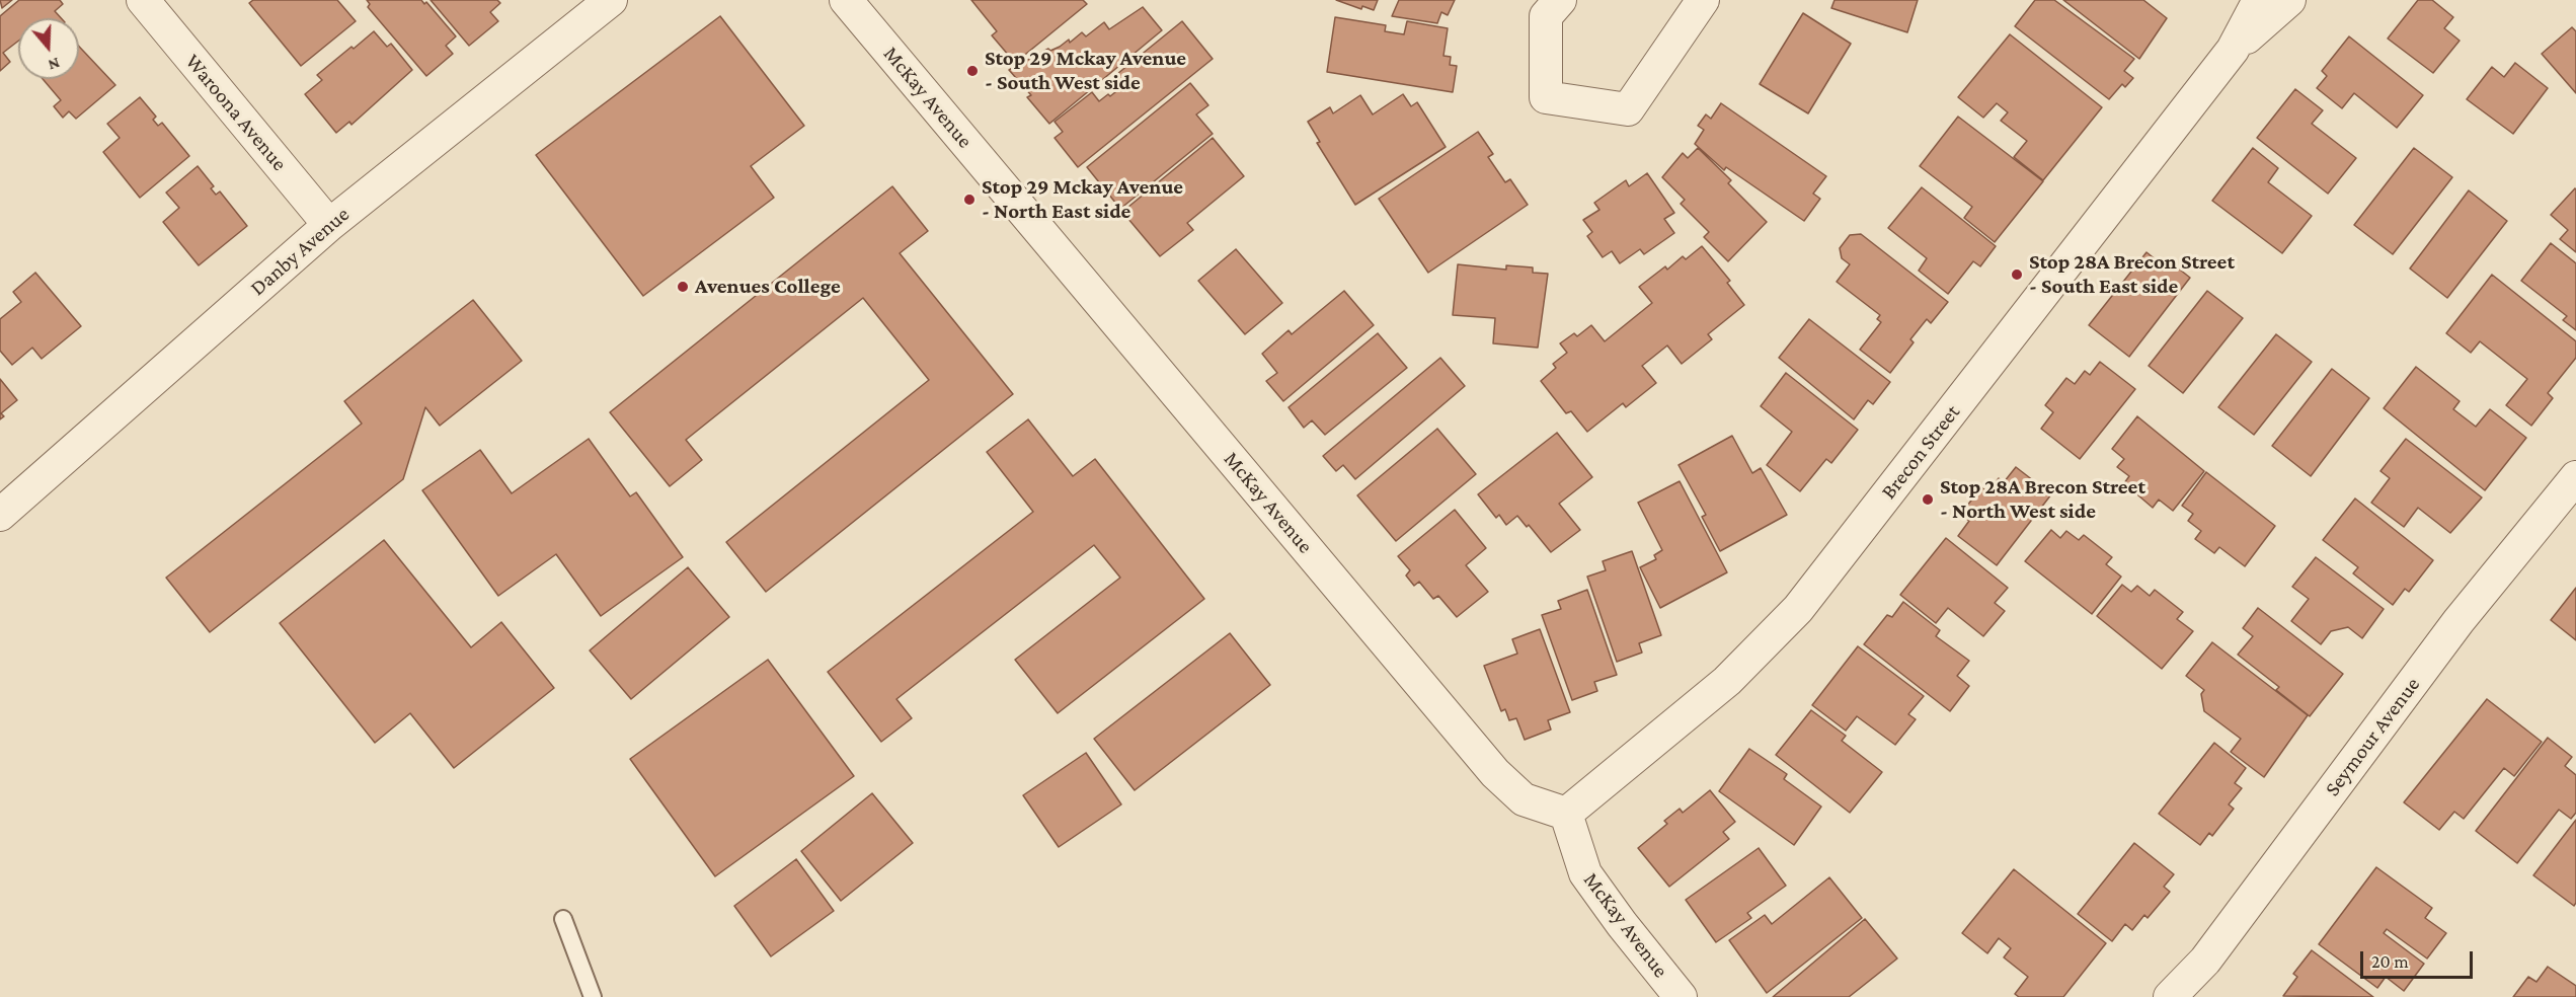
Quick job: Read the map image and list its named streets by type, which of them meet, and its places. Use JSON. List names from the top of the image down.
{
  "streets": {
    "street": [
      "McKay Avenue",
      "Waroona Avenue",
      "Danby Avenue",
      "Brecon Street",
      "Seymour Avenue"
    ]
  },
  "crossings": [
    ["McKay Avenue", "Brecon Street"],
    ["Waroona Avenue", "Danby Avenue"]
  ],
  "places": [
    "Stop 29 Mckay Avenue - South West side",
    "Stop 29 Mckay Avenue - North East side",
    "Stop 28A Brecon Street - South East side",
    "Avenues College",
    "Stop 28A Brecon Street - North West side"
  ],
  "scale_bar": "20 m",
  "north": "bottom"
}
